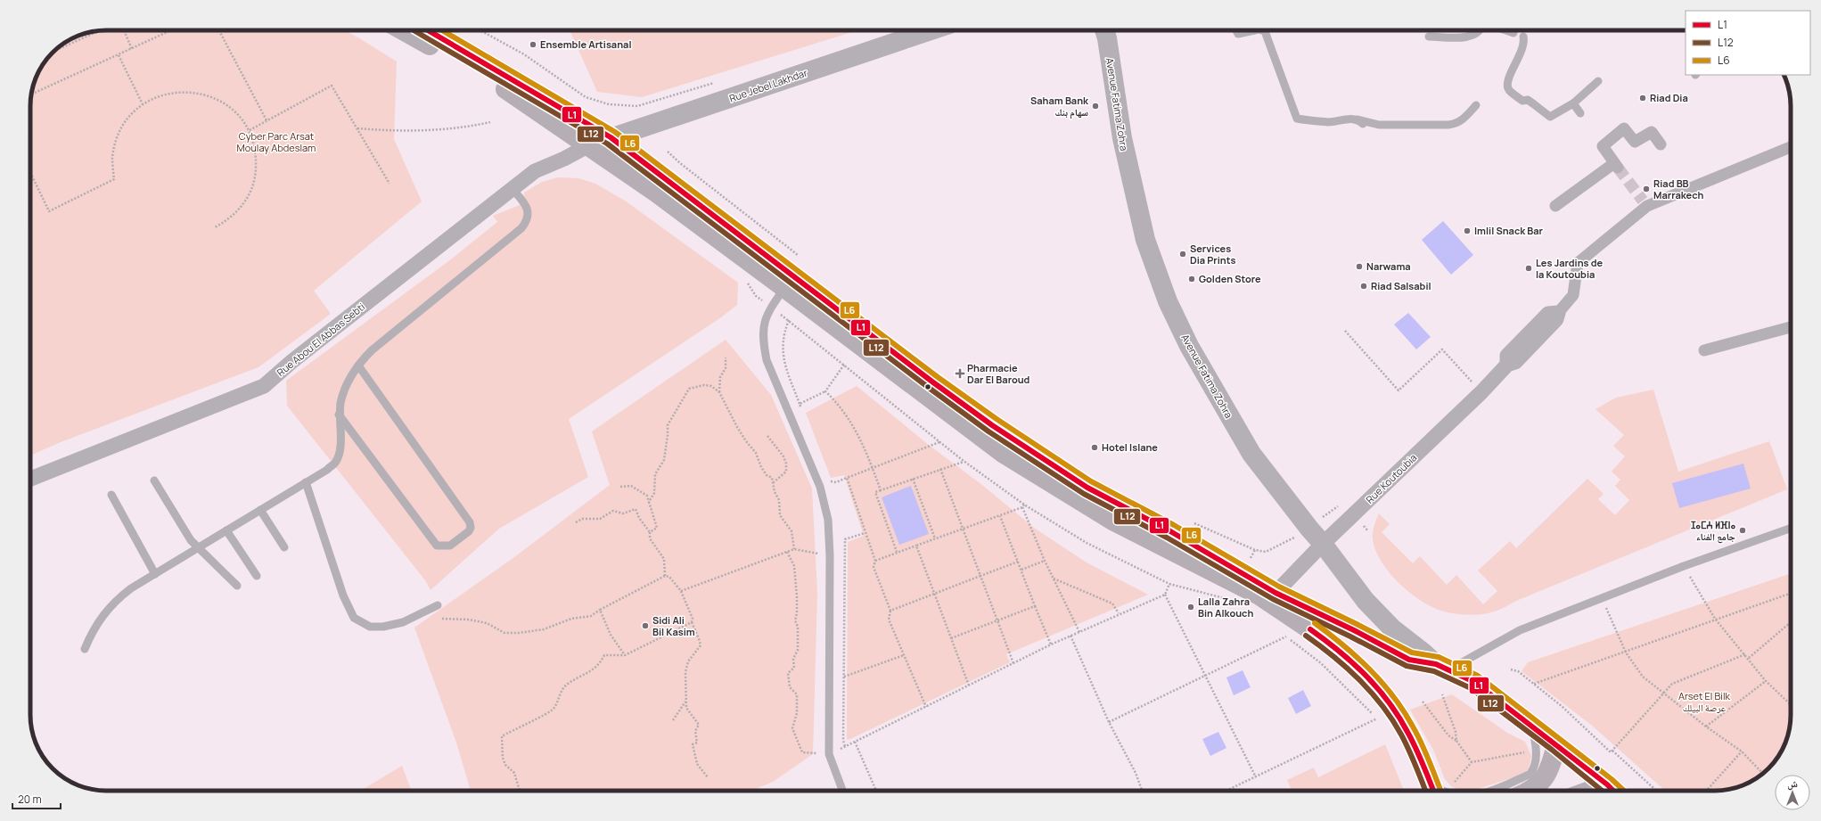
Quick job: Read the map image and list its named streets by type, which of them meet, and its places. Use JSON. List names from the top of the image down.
{
  "streets": {
    "street": [
      "Rue Jebel Lakhdar",
      "Avenue Fatima Zohra",
      "Rue Abou El Abbas Sebti",
      "Rue Koutoubia"
    ]
  },
  "crossings": [
    ["Rue Jebel Lakhdar", "Rue Abou El Abbas Sebti"],
    ["Avenue Fatima Zohra", "Rue Koutoubia"]
  ],
  "parks": ["Cyber Parc Arsat Moulay Abdeslam", "Arset El Bilk عرصة البيلك"],
  "places": {
    "other": [
      "Ensemble Artisanal",
      "Riad Dia",
      "Saham Bank سهام بنك",
      "Riad BB Marrakech",
      "Imlil Snack Bar",
      "Services Dia Prints",
      "Narwama",
      "Les Jardins de la Koutoubia",
      "Golden Store",
      "Riad Salsabil",
      "Hotel Islane",
      "ⵊⴰⵎⵄ ⵍⴼⵏⴰ جامع الفناء",
      "Lalla Zahra Bin Alkouch",
      "Sidi Ali Bil Kasim"
    ],
    "health": ["Pharmacie Dar El Baroud"]
  },
  "lines": ["transit line L1", "transit line L12", "transit line L6"],
  "legend": ["L1", "L12", "L6"],
  "scale_bar": "20 m",
  "north": "top"
}
